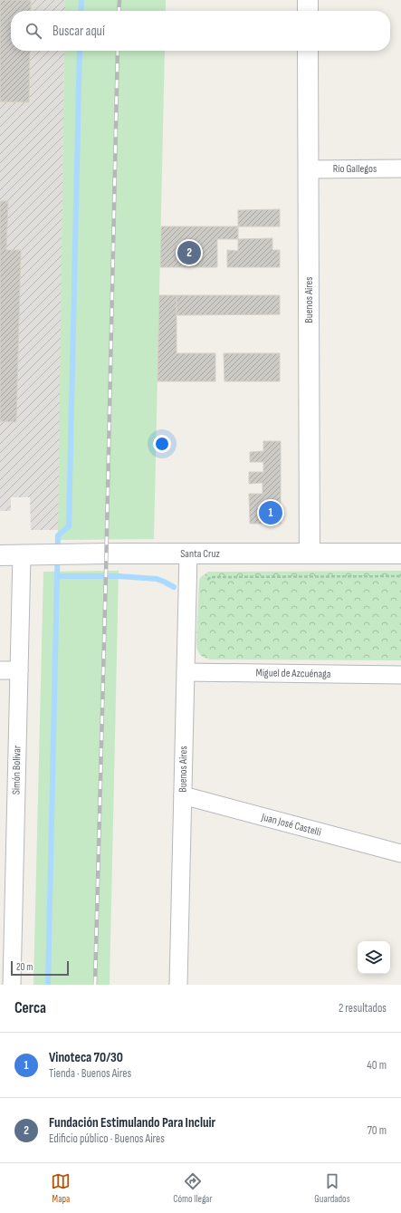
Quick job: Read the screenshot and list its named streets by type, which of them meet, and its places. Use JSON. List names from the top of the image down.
{
  "streets": {
    "street": [
      "Río Gallegos",
      "Buenos Aires",
      "Santa Cruz",
      "Miguel de Azcuénaga",
      "Simón Bolívar",
      "Juan José Castelli"
    ]
  },
  "crossings": [
    ["Río Gallegos", "Buenos Aires"],
    ["Buenos Aires", "Santa Cruz"],
    ["Buenos Aires", "Miguel de Azcuénaga"],
    ["Buenos Aires", "Juan José Castelli"],
    ["Santa Cruz", "Simón Bolívar"]
  ],
  "scale_bar": "20 m",
  "page": {
    "search": "Buscar aquí",
    "pins": ["2", "1"],
    "scale": "20 m",
    "heading": ["Cerca", "2 resultados"],
    "list": [
      {
        "mark": "1",
        "name": "Vinoteca 70/30",
        "note": "Tienda · Buenos Aires",
        "value": "40 m"
      },
      {
        "mark": "2",
        "name": "Fundación Estimulando Para Incluir",
        "note": "Edificio público · Buenos Aires",
        "value": "70 m"
      }
    ],
    "nav": ["Mapa", "Cómo llegar", "Guardados"]
  }
}
